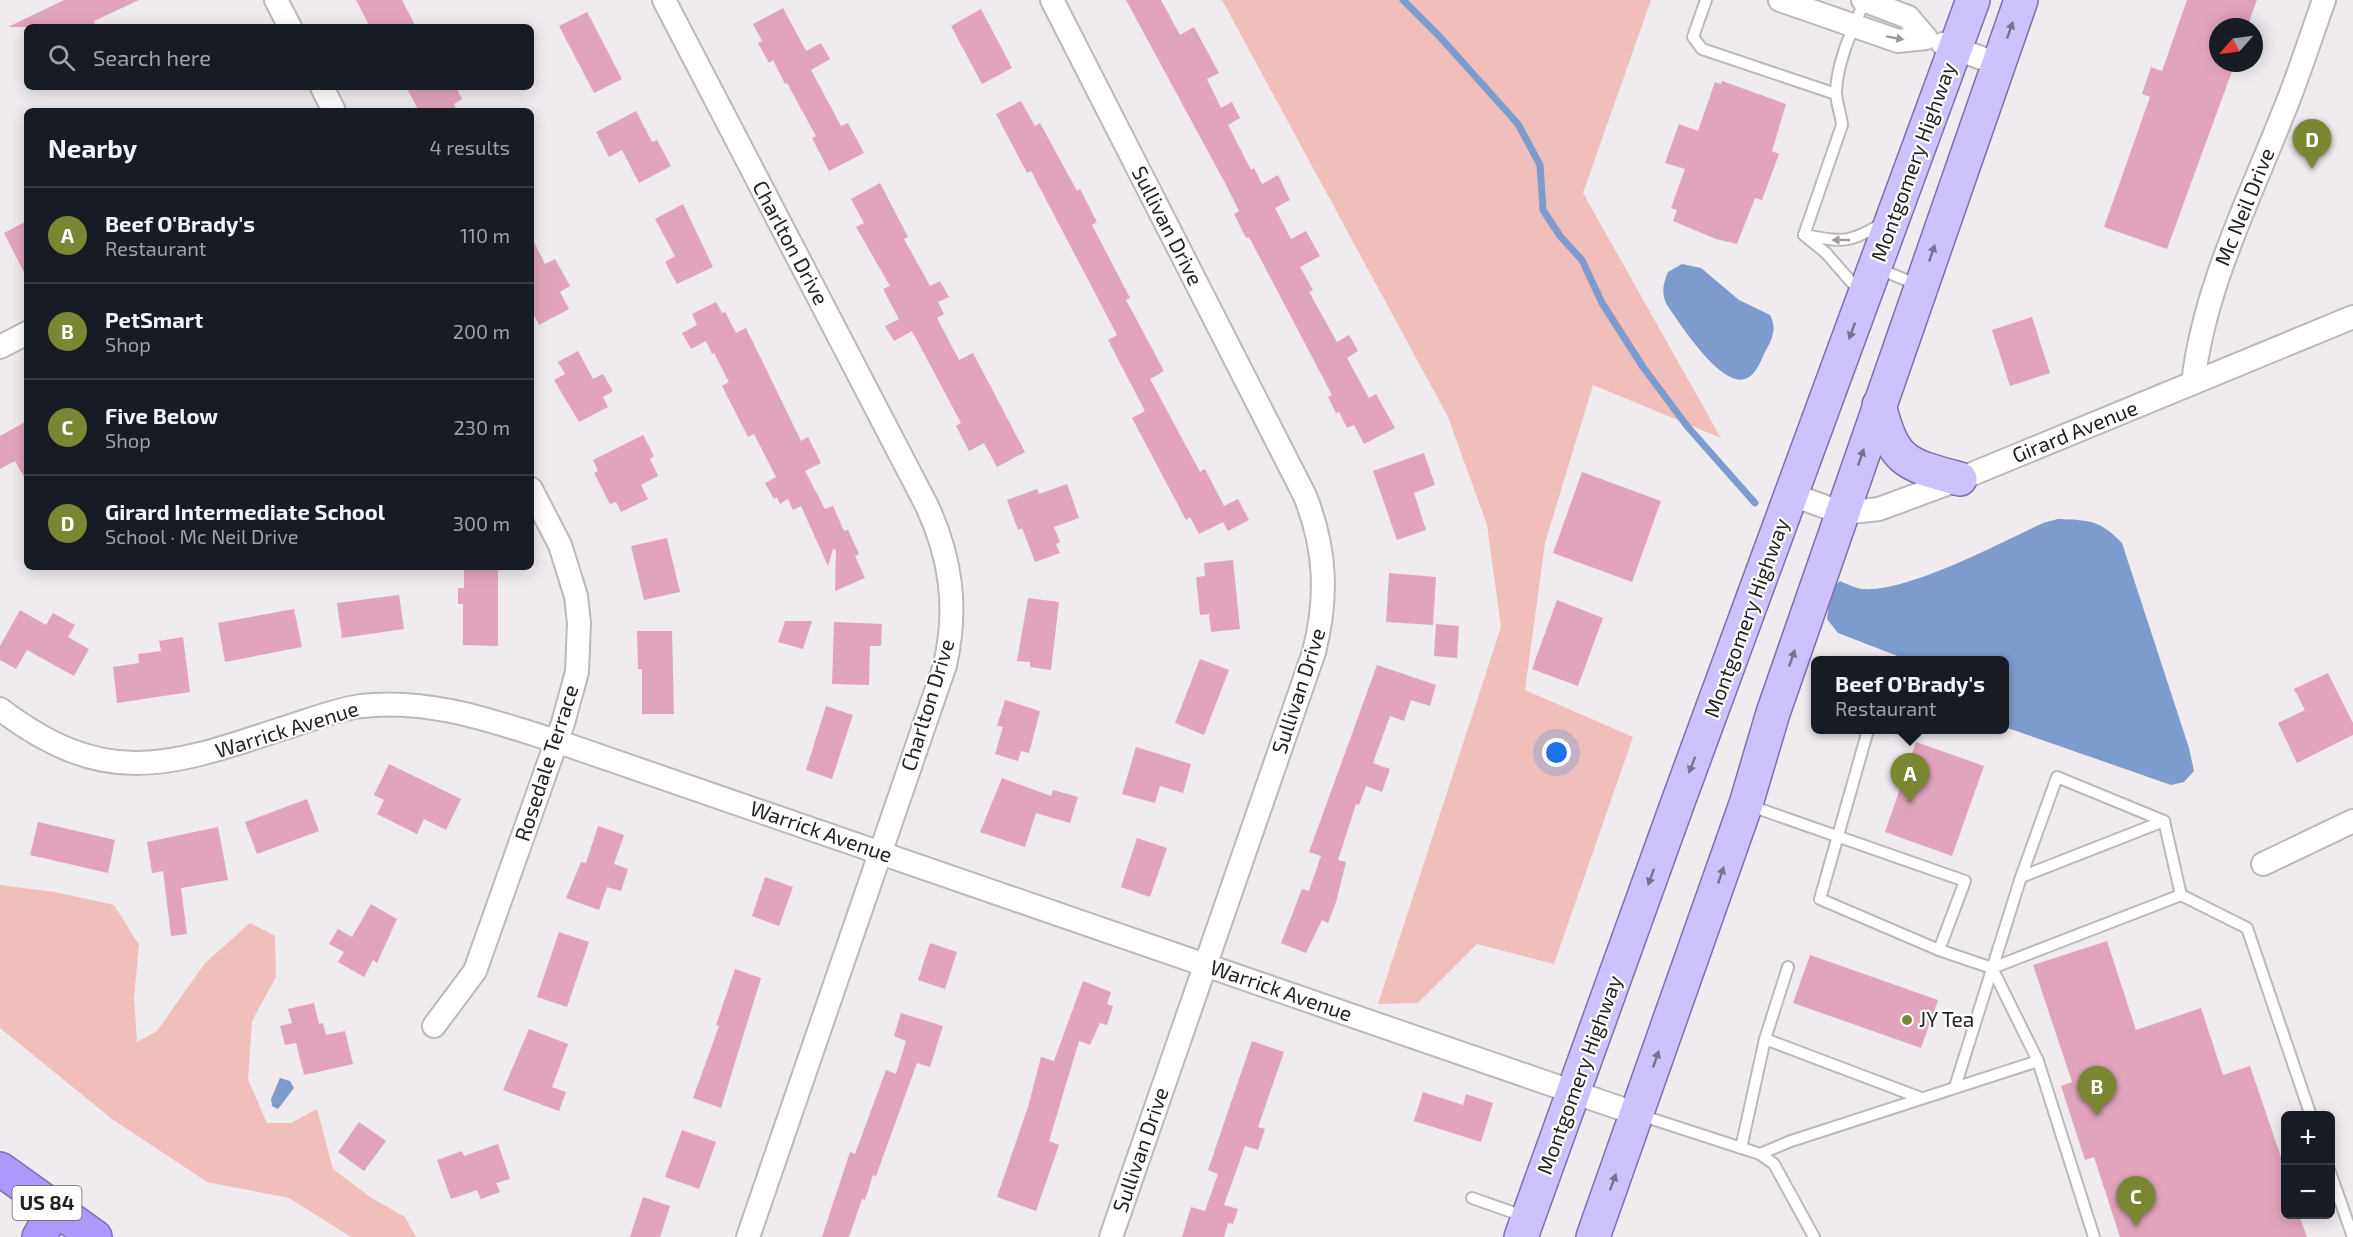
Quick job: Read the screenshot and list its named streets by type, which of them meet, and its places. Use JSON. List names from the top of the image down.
{
  "streets": {
    "highway": ["US 84"],
    "main road": ["Montgomery Highway"],
    "street": [
      "Mc Neil Drive",
      "Sullivan Drive",
      "Charlton Drive",
      "Girard Avenue",
      "Warrick Avenue",
      "Rosedale Terrace"
    ]
  },
  "crossings": [
    ["Montgomery Highway", "Girard Avenue"],
    ["Montgomery Highway", "Warrick Avenue"],
    ["Mc Neil Drive", "Girard Avenue"],
    ["Sullivan Drive", "Warrick Avenue"],
    ["Charlton Drive", "Warrick Avenue"],
    ["Warrick Avenue", "Rosedale Terrace"]
  ],
  "places": ["JY Tea"],
  "north": "bottom left",
  "page": {
    "search": "Search here",
    "heading": ["Nearby", "4 results"],
    "pins": [
      "D",
      "A",
      "B",
      "C"
    ],
    "list": [
      {
        "mark": "A",
        "name": "Beef O'Brady's",
        "note": "Restaurant",
        "value": "110 m"
      },
      {
        "mark": "B",
        "name": "PetSmart",
        "note": "Shop",
        "value": "200 m"
      },
      {
        "mark": "C",
        "name": "Five Below",
        "note": "Shop",
        "value": "230 m"
      },
      {
        "mark": "D",
        "name": "Girard Intermediate School",
        "note": "School · Mc Neil Drive",
        "value": "300 m"
      }
    ],
    "popup": ["Beef O'Brady's", "Restaurant"],
    "map_buttons": ["+", "−"]
  }
}
